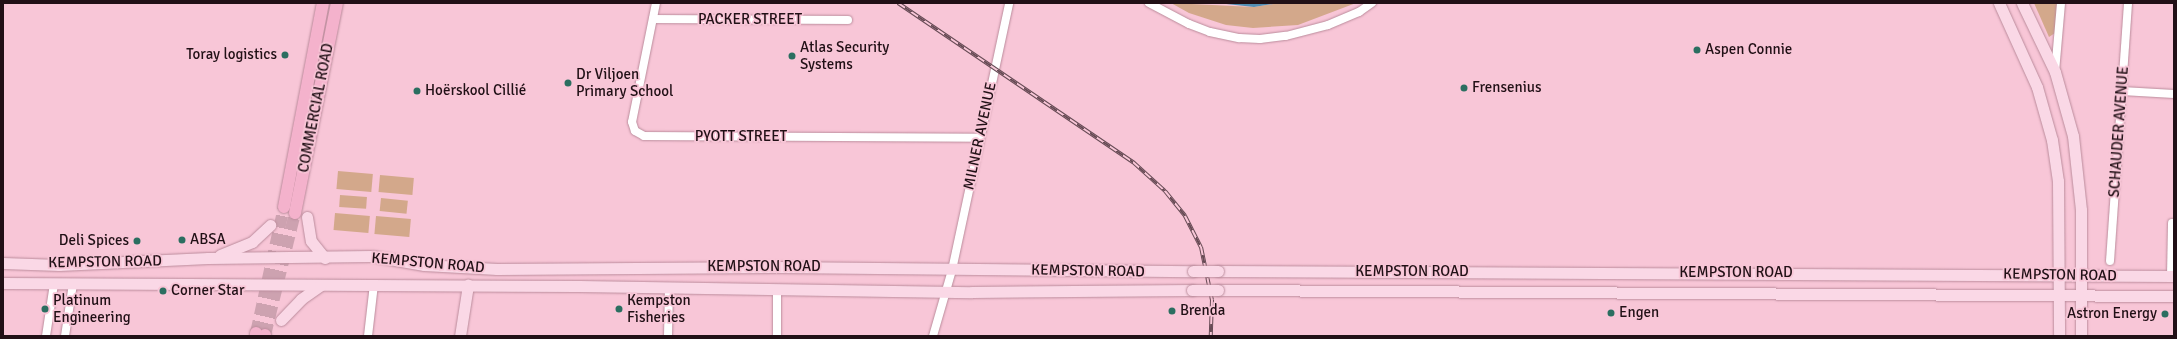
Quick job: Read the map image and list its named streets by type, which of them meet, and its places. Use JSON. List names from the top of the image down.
{
  "streets": {
    "main road": ["COMMERCIAL ROAD", "KEMPSTON ROAD"],
    "street": [
      "PACKER STREET",
      "SCHAUDER AVENUE",
      "MILNER AVENUE",
      "PYOTT STREET"
    ]
  },
  "crossings": [
    ["PACKER STREET", "PYOTT STREET"],
    ["MILNER AVENUE", "PYOTT STREET"],
    ["MILNER AVENUE", "KEMPSTON ROAD"]
  ],
  "places": [
    "Aspen Connie",
    "Toray logistics",
    "Atlas Security Systems",
    "Dr Viljoen Primary School",
    "Frensenius",
    "Hoërskool Cillié",
    "ABSA",
    "Deli Spices",
    "Corner Star",
    "Platinum Engineering",
    "Kempston Fisheries",
    "Brenda",
    "Engen",
    "Astron Energy"
  ]
}
